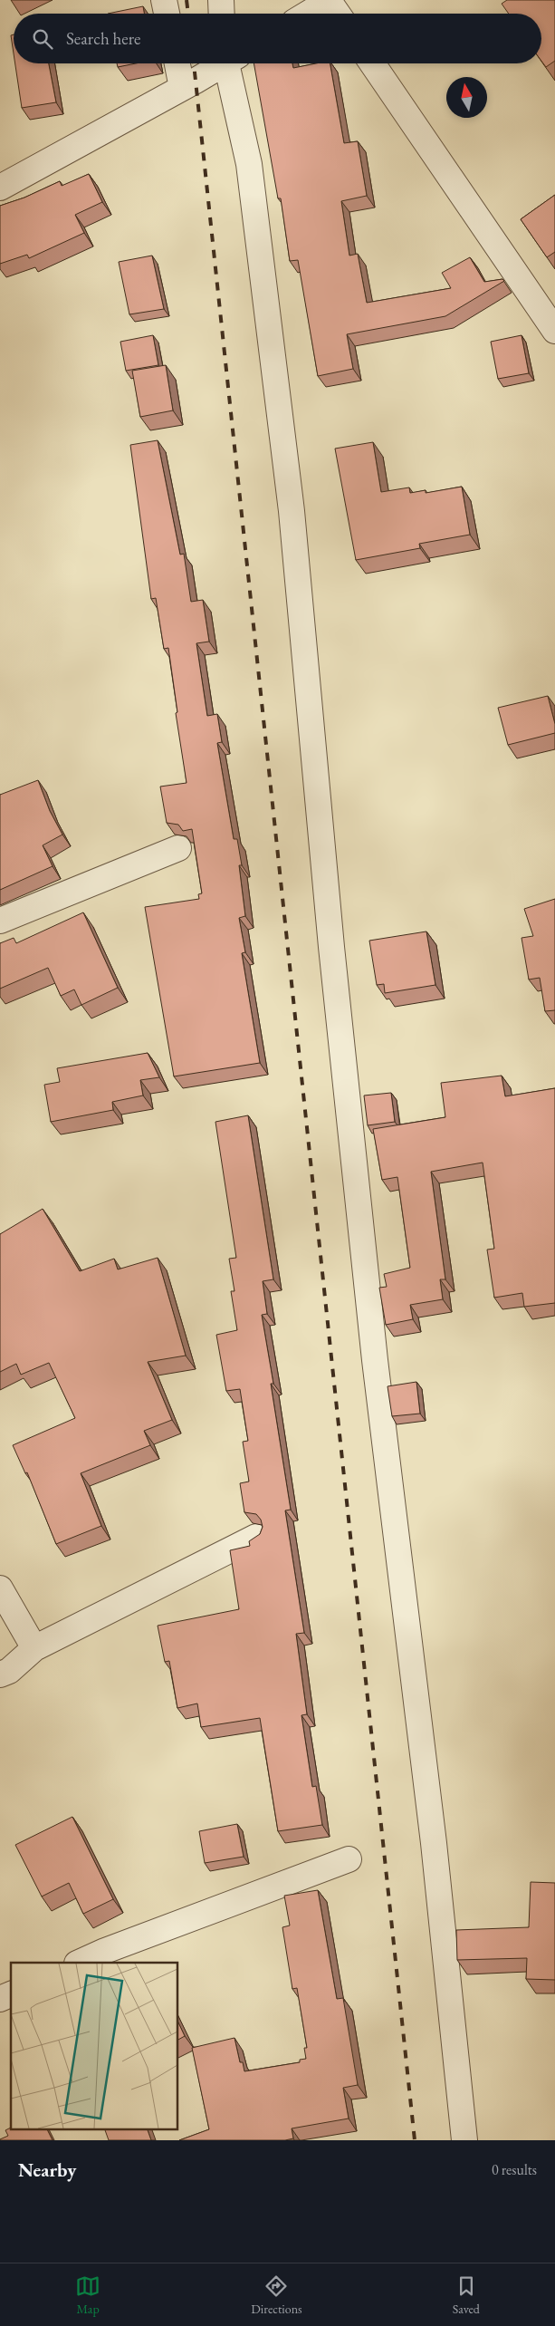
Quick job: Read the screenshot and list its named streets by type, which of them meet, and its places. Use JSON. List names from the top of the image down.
{
  "north": "top",
  "page": {
    "search": "Search here",
    "heading": ["Nearby", "0 results"],
    "nav": ["Map", "Directions", "Saved"]
  }
}
